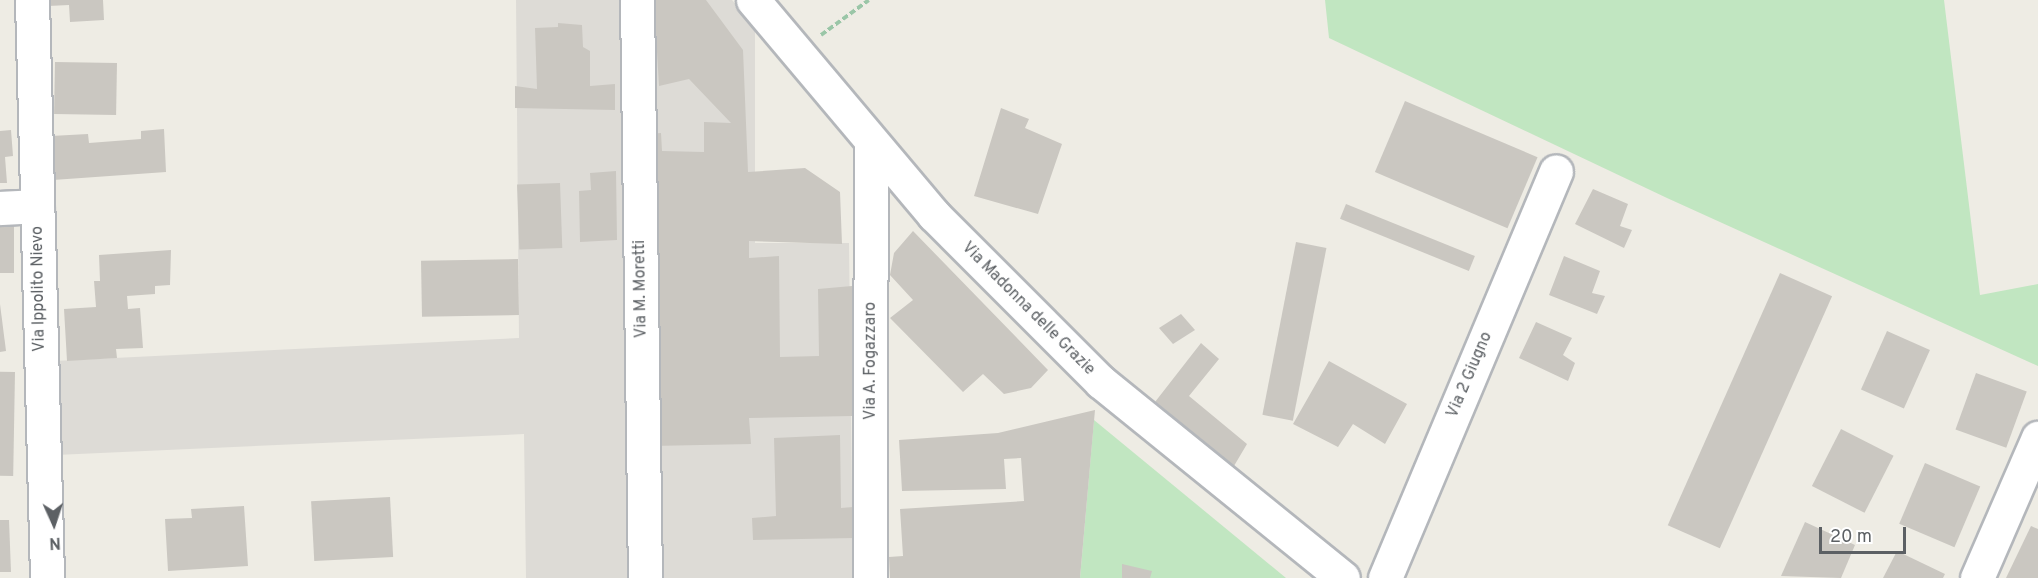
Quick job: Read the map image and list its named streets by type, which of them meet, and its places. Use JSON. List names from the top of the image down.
{
  "streets": {
    "street": [
      "Via Ippolito Nievo",
      "Via M. Moretti",
      "Via Madonna delle Grazie",
      "Via A. Fogazzaro",
      "Via 2 Giugno"
    ]
  },
  "crossings": [
    ["Via Madonna delle Grazie", "Via A. Fogazzaro"]
  ],
  "scale_bar": "20 m",
  "north": "bottom"
}
